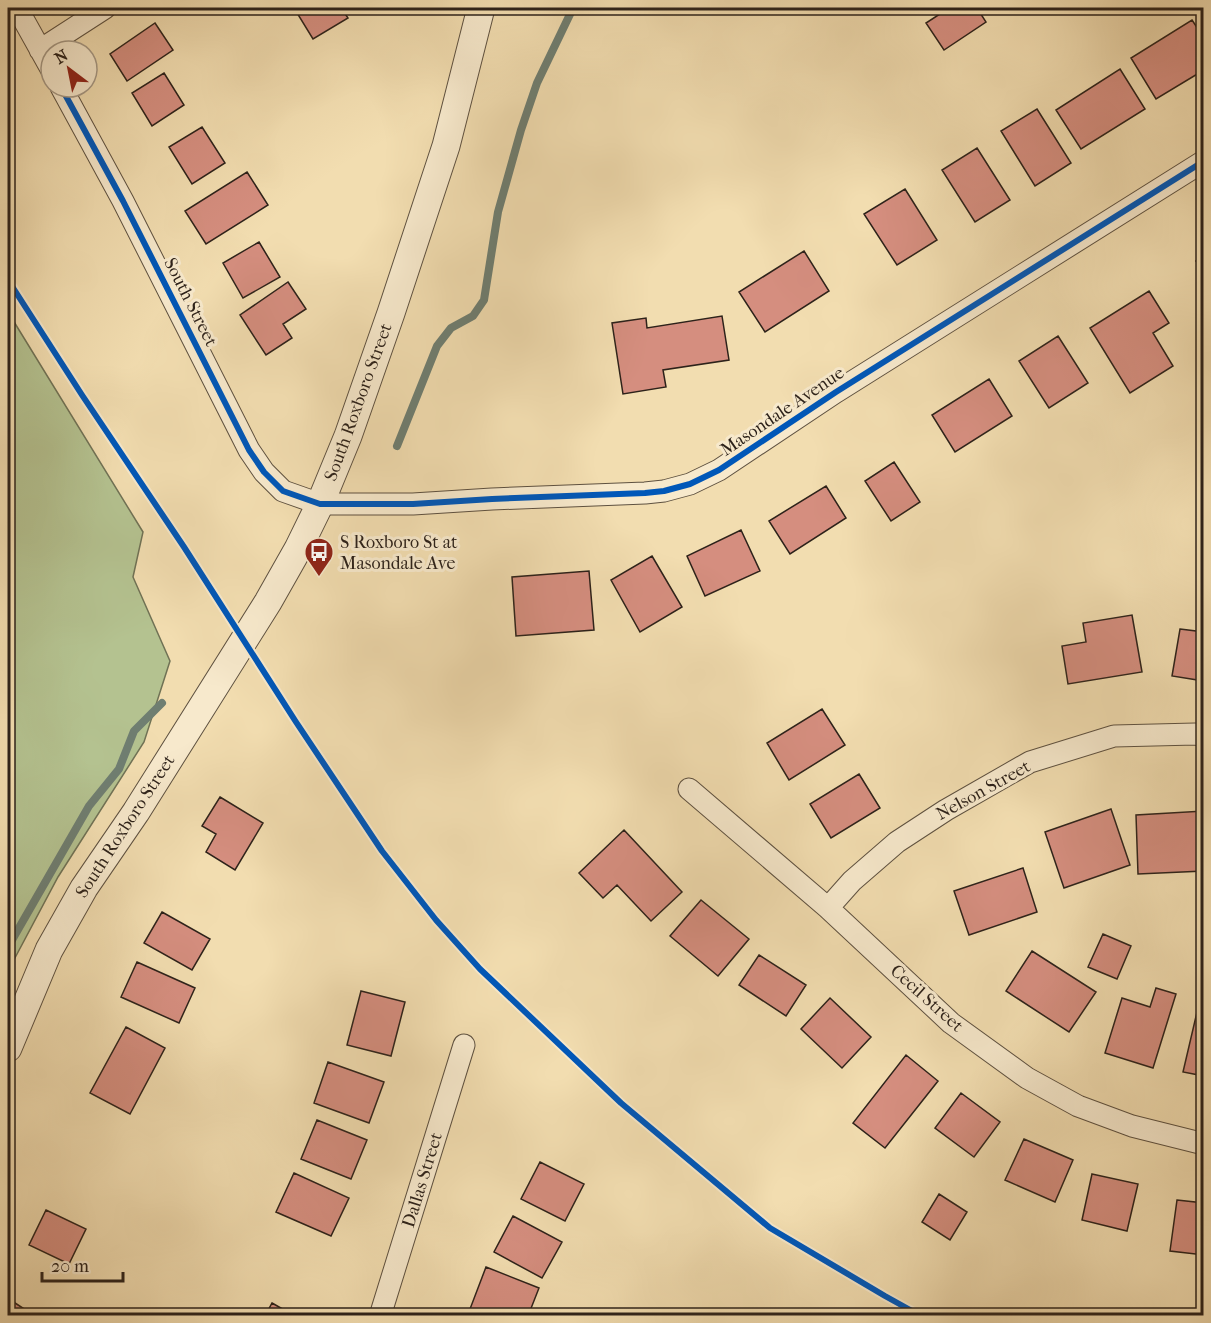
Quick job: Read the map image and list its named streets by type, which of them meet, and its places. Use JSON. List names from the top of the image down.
{
  "streets": {
    "street": [
      "South Street",
      "South Roxboro Street",
      "Masondale Avenue",
      "Nelson Street",
      "Cecil Street",
      "Dallas Street"
    ]
  },
  "crossings": [
    ["South Street", "South Roxboro Street"],
    ["South Street", "Masondale Avenue"],
    ["South Roxboro Street", "Masondale Avenue"],
    ["Nelson Street", "Cecil Street"]
  ],
  "places": {
    "bus stop": ["S Roxboro St at Masondale Ave"]
  },
  "scale_bar": "20 m",
  "north": "top left"
}
